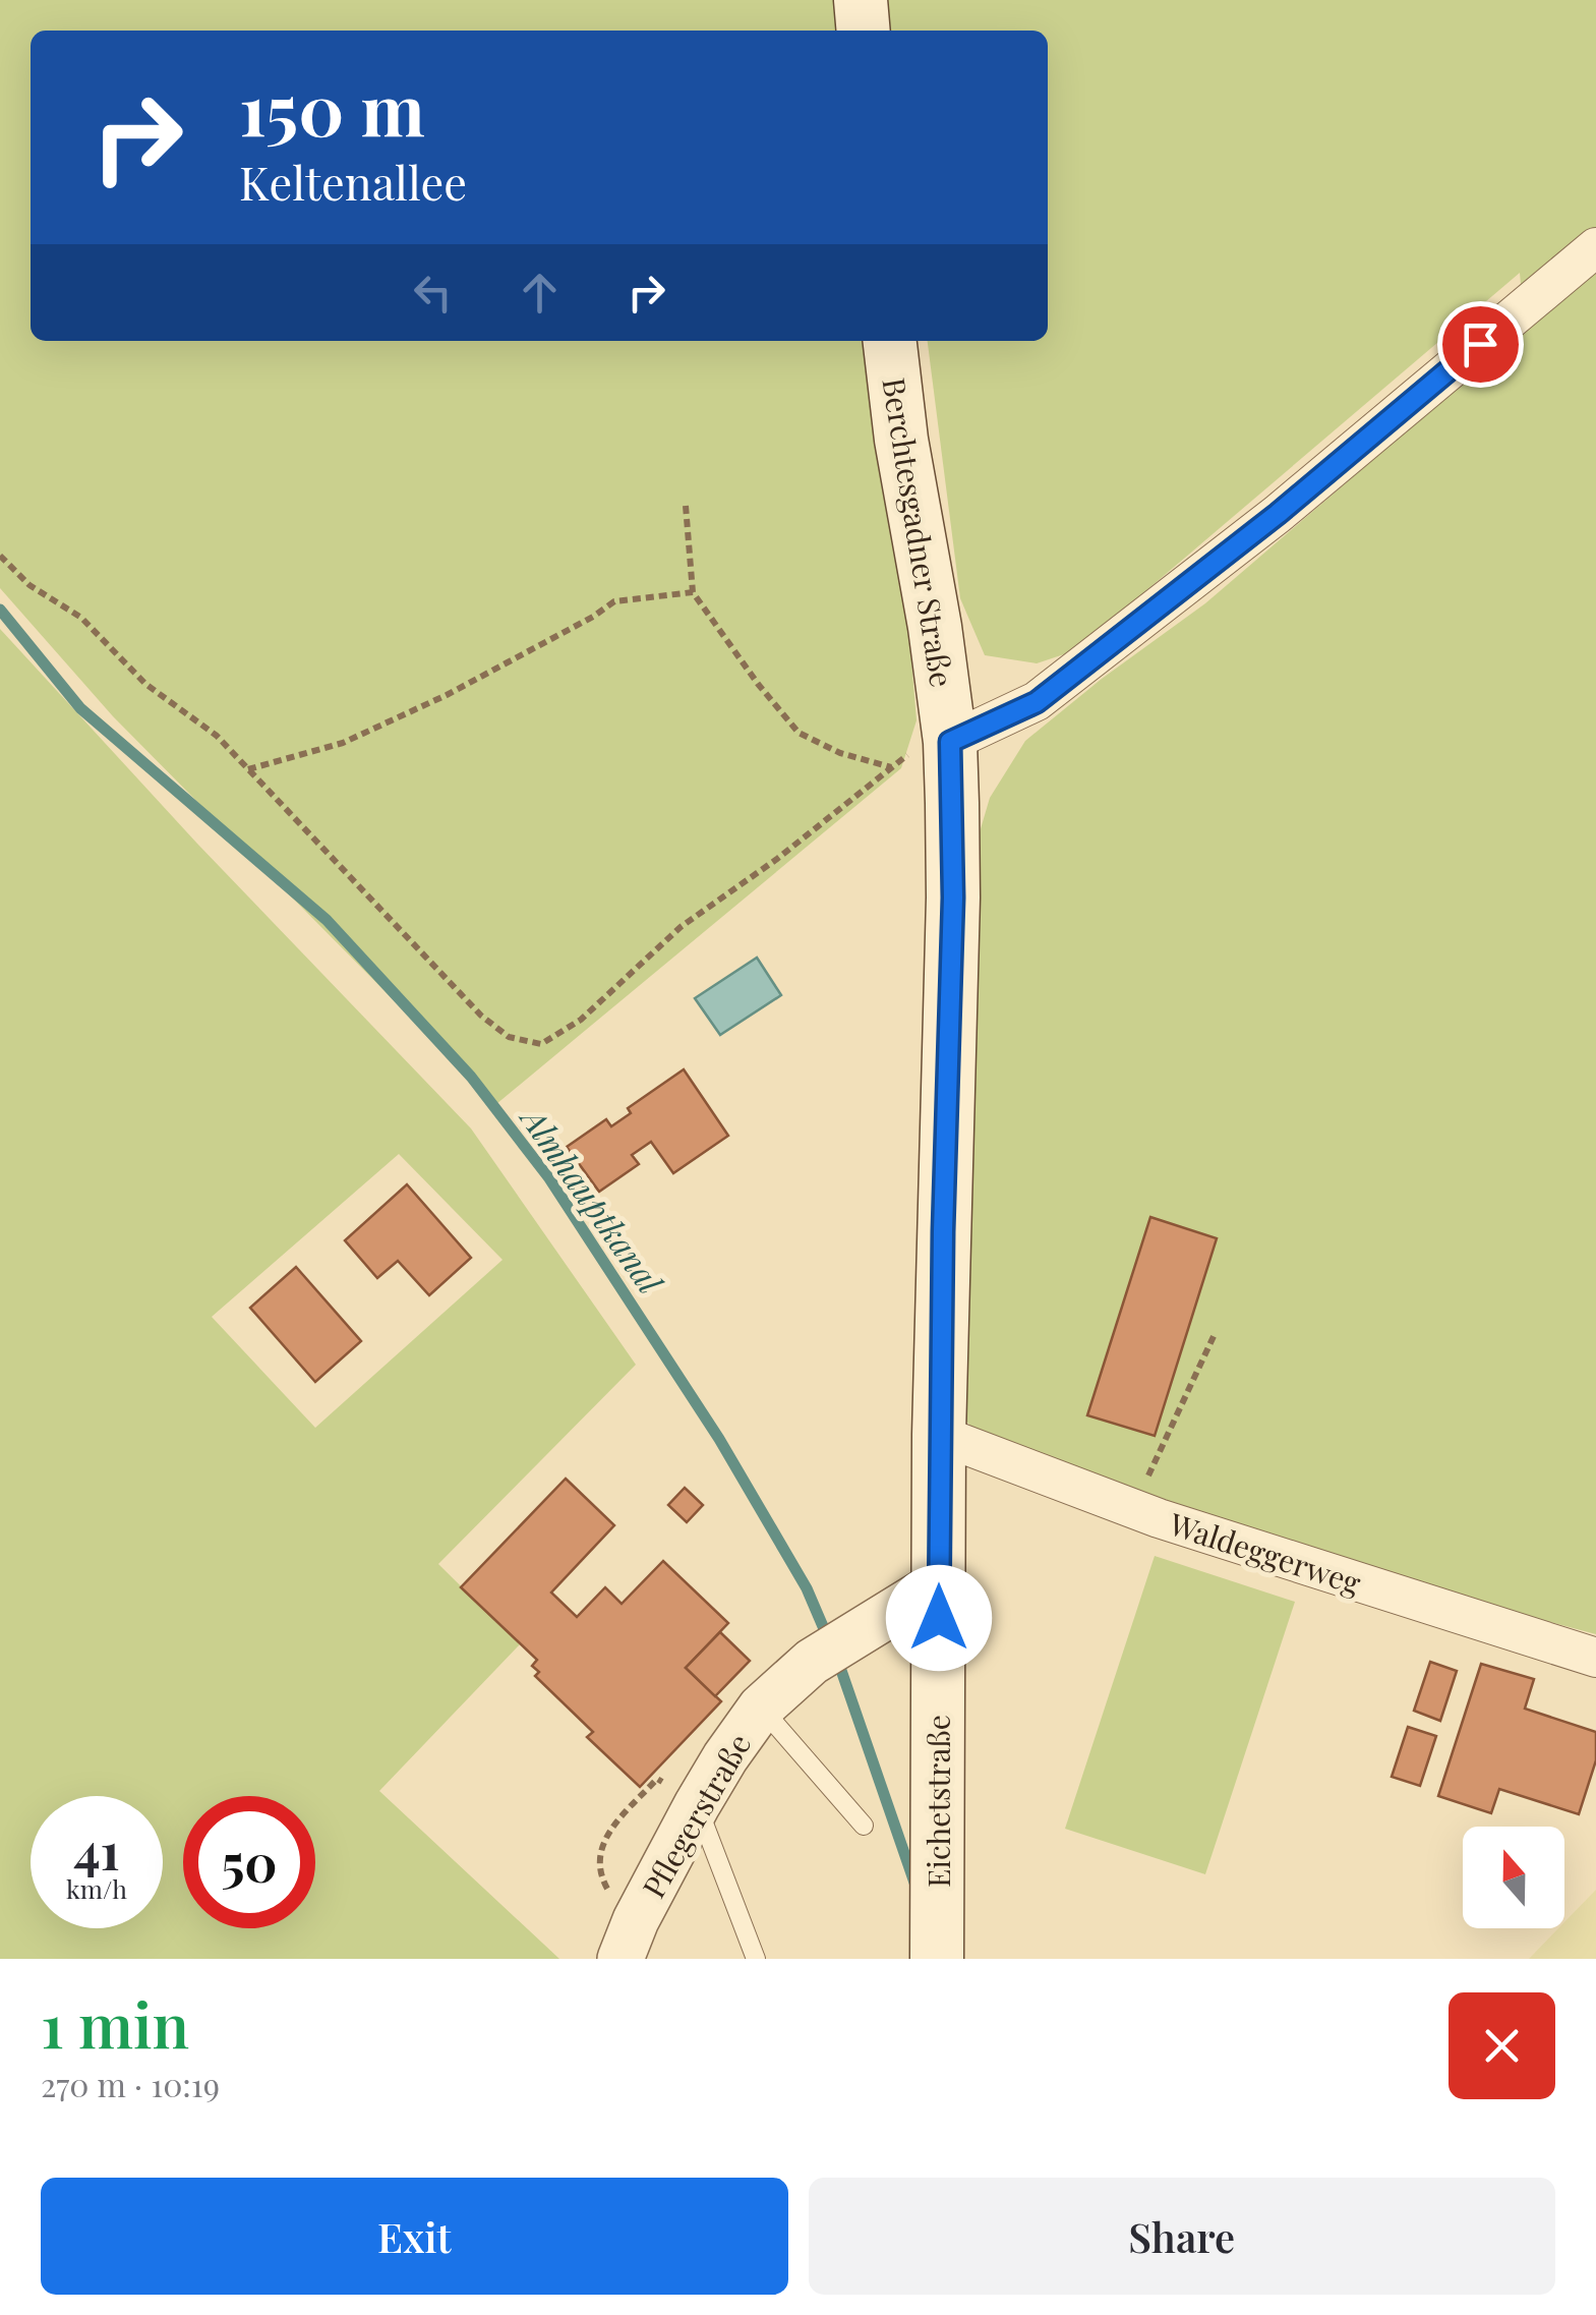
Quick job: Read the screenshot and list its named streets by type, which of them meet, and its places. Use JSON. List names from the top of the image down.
{
  "streets": {
    "main road": ["Berchtesgadner Straße", "Eichetstraße"],
    "street": ["Waldeggerweg", "Pflegerstraße"]
  },
  "crossings": [
    ["Berchtesgadner Straße", "Waldeggerweg"],
    ["Berchtesgadner Straße", "Eichetstraße"],
    ["Berchtesgadner Straße", "Pflegerstraße"],
    ["Eichetstraße", "Pflegerstraße"]
  ],
  "water": ["Almhauptkanal"],
  "north": "top",
  "page": {
    "turn": ["150 m", "Keltenallee"],
    "speed": "41 km/h",
    "limit": "50",
    "heading": ["1 min", "270 m · 10:19"],
    "buttons": ["Exit", "Share"]
  }
}
